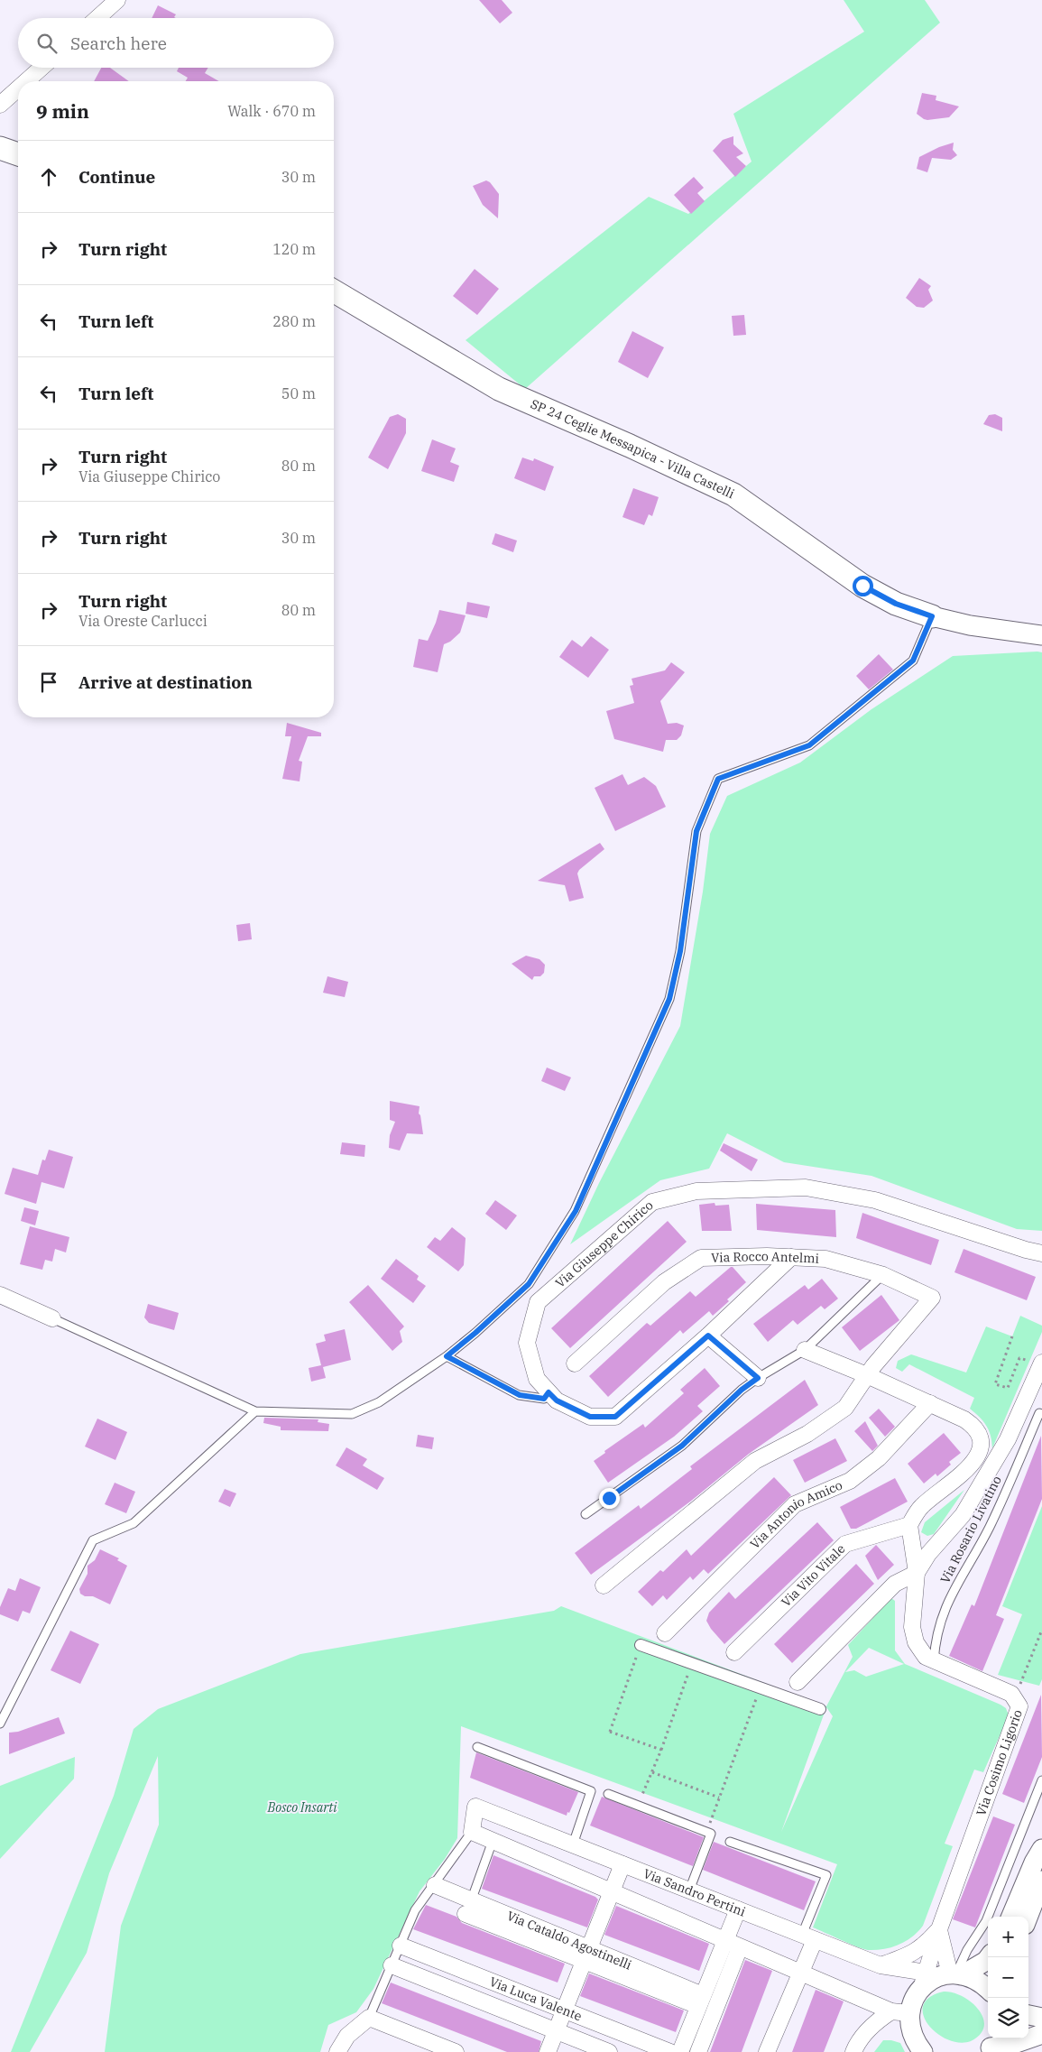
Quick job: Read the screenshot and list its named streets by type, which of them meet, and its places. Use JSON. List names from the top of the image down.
{
  "streets": {
    "main road": ["SP 24 Ceglie Messapica - Villa Castelli"],
    "street": [
      "Via Giuseppe Chirico",
      "Via Rocco Antelmi",
      "Via Antonio Amico",
      "Via Vito Vitale",
      "Via Cosimo Ligorio",
      "Via Sandro Pertini",
      "Via Cataldo Agostinelli",
      "Via Luca Valente"
    ],
    "lane": ["Via Rosario Livatino"]
  },
  "crossings": [
    ["Via Giuseppe Chirico", "Via Rocco Antelmi"],
    ["Via Rosario Livatino", "Via Cosimo Ligorio"],
    ["Via Cosimo Ligorio", "Via Sandro Pertini"]
  ],
  "parks": ["Bosco Insarti"],
  "page": {
    "search": "Search here",
    "heading": ["9 min", "Walk · 670 m"],
    "list": [
      ["Continue", "30 m"],
      ["Turn right", "120 m"],
      ["Turn left", "280 m"],
      ["Turn left", "50 m"],
      ["Turn right", "Via Giuseppe Chirico", "80 m"],
      ["Turn right", "30 m"],
      ["Turn right", "Via Oreste Carlucci", "80 m"],
      "Arrive at destination"
    ],
    "map_buttons": ["+", "−"]
  }
}
